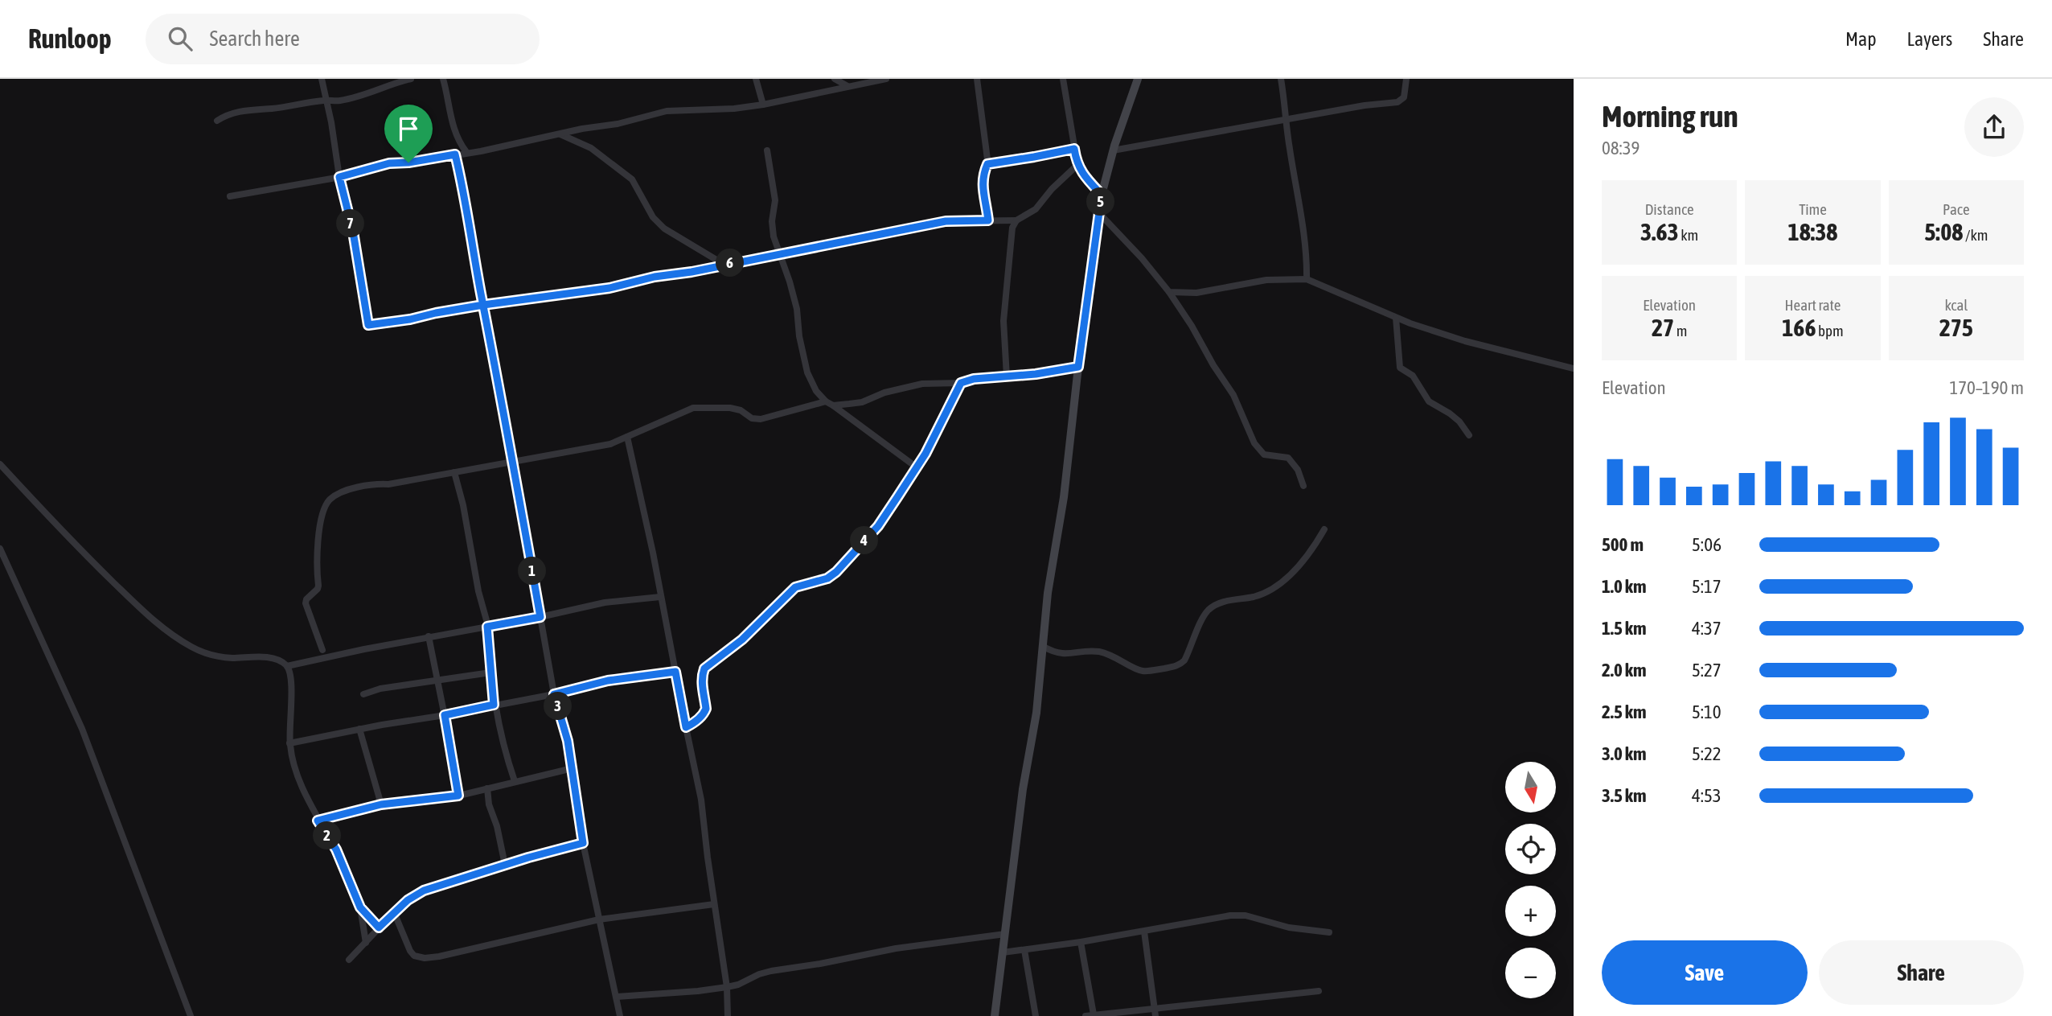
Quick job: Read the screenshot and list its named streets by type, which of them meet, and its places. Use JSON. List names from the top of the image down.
{
  "north": "bottom",
  "page": {
    "header": "Runloop",
    "search": "Search here",
    "nav": ["Map", "Layers", "Share"],
    "heading": ["Morning run", "08:39"],
    "stats": [
      ["Distance", "3.63 km"],
      ["Time", "18:38"],
      ["Pace", "5:08 /km"],
      ["Elevation", "27 m"],
      ["Heart rate", "166 bpm"],
      ["kcal", "275"]
    ],
    "pins": [
      "5",
      "7",
      "6",
      "4",
      "1",
      "3",
      "2"
    ],
    "chart": ["Elevation", "170–190 m"],
    "list": [
      {
        "name": "500 m",
        "note": "5:06"
      },
      {
        "name": "1.0 km",
        "note": "5:17"
      },
      {
        "name": "1.5 km",
        "note": "4:37"
      },
      {
        "name": "2.0 km",
        "note": "5:27"
      },
      {
        "name": "2.5 km",
        "note": "5:10"
      },
      {
        "name": "3.0 km",
        "note": "5:22"
      },
      {
        "name": "3.5 km",
        "note": "4:53"
      }
    ],
    "map_buttons": ["+", "−"],
    "buttons": ["Save", "Share"]
  }
}
